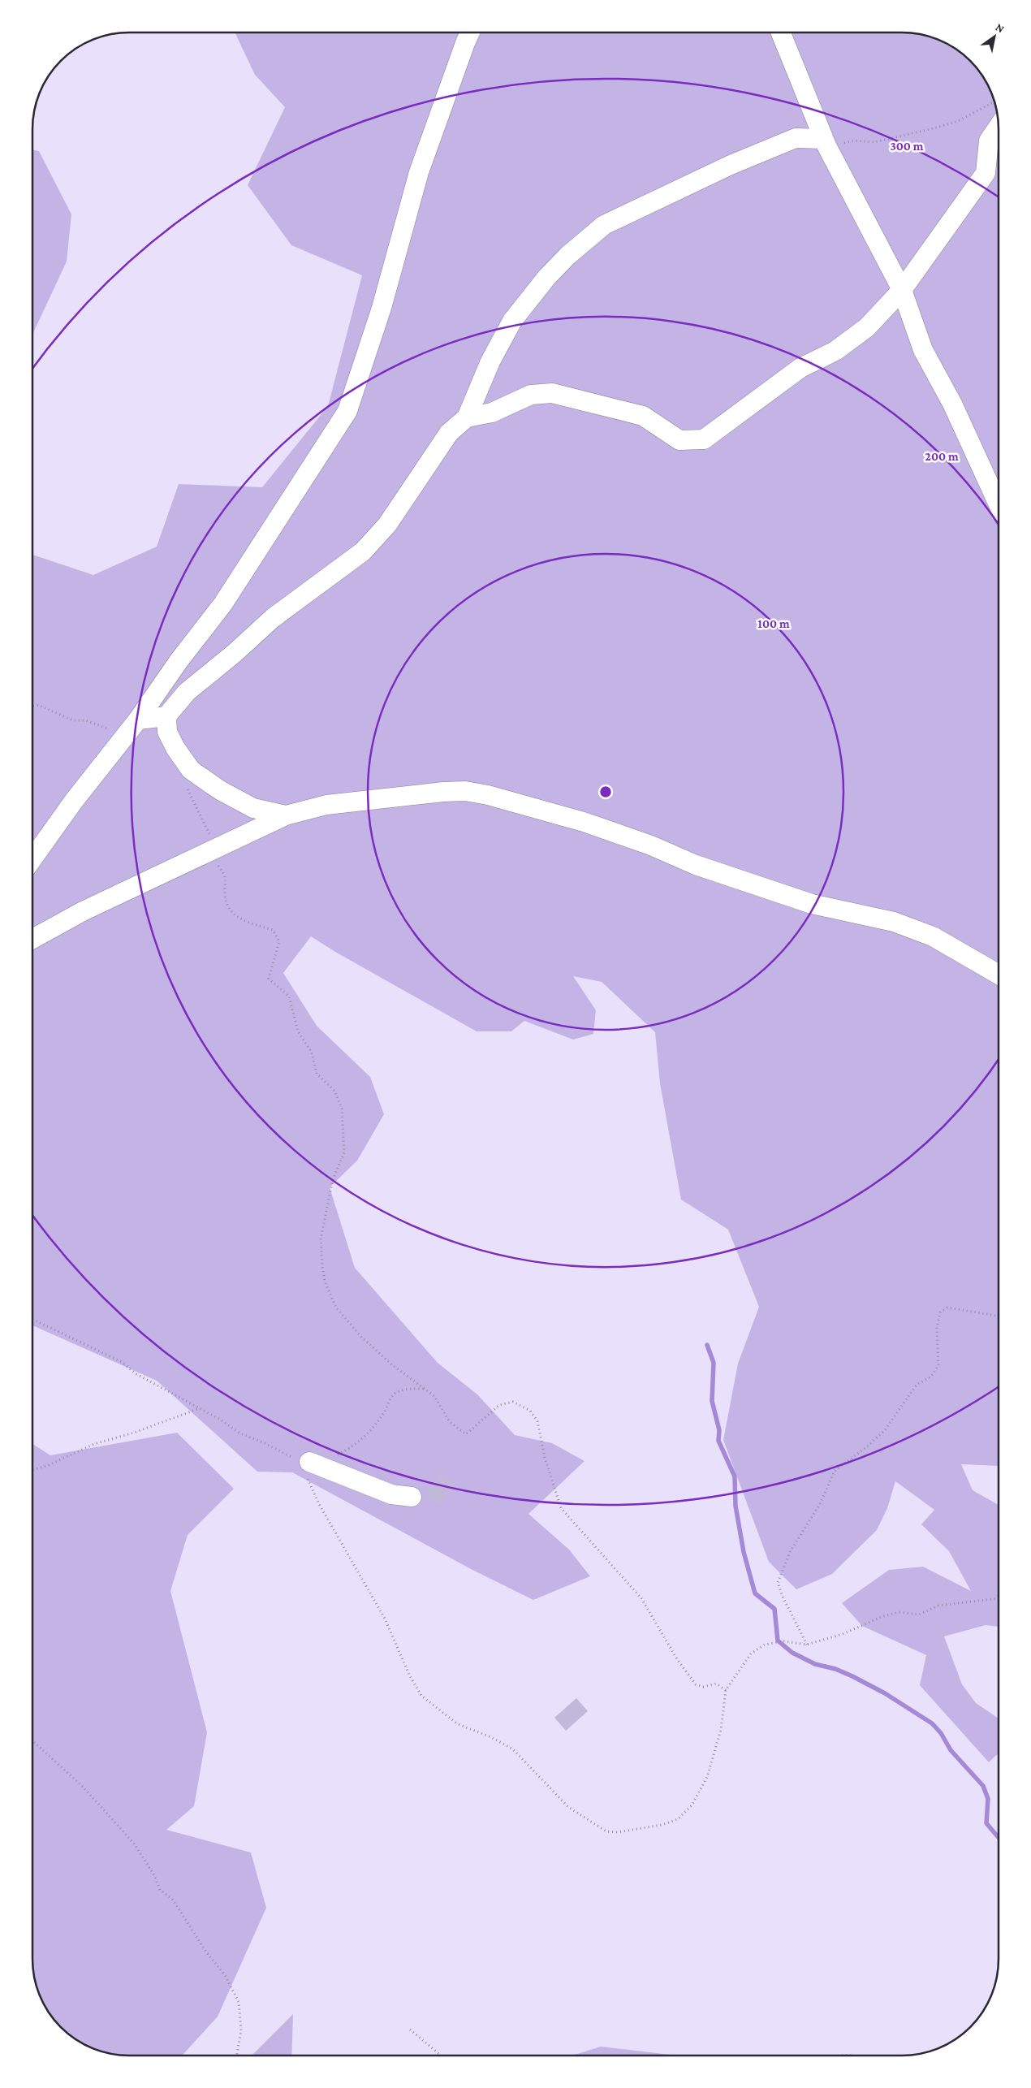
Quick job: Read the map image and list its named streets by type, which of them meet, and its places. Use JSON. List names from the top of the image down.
{
  "north": "top right",
  "rings": ["300 m", "200 m", "100 m"]
}
